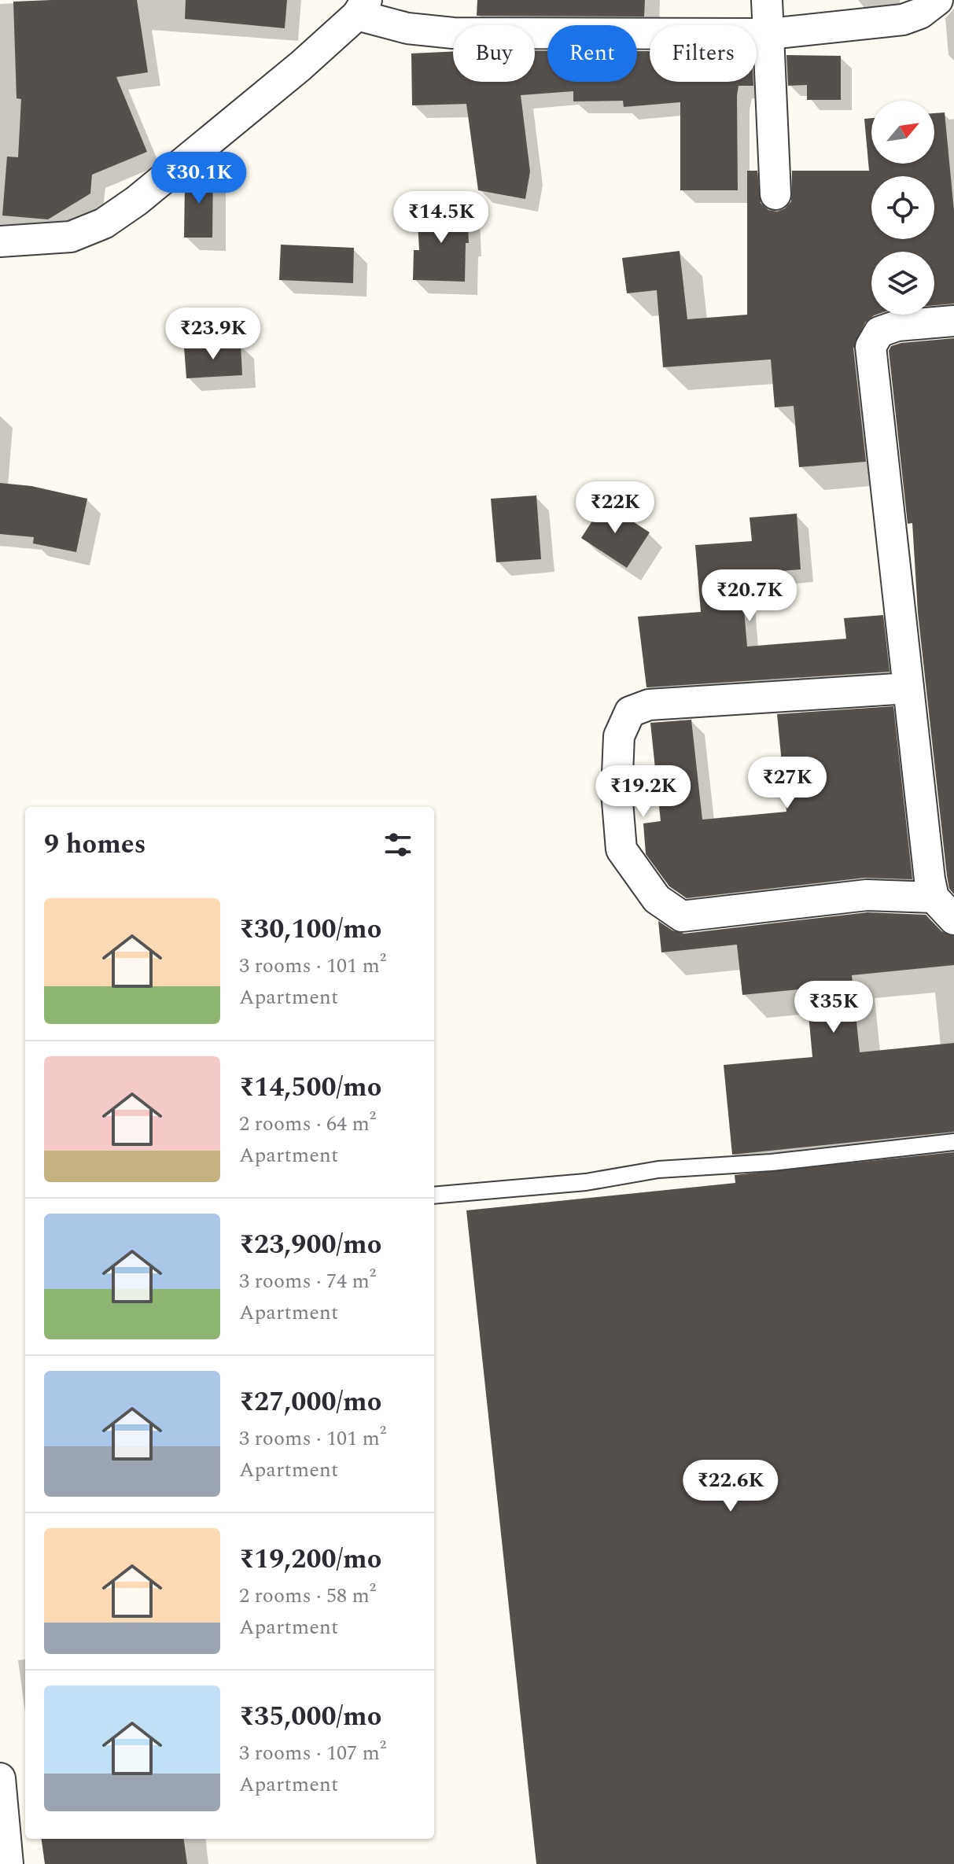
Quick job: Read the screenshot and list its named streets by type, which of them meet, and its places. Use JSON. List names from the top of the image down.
{
  "north": "top right",
  "page": {
    "chip": ["Buy", "Rent", "Filters"],
    "price": [
      "₹30.1K",
      "₹14.5K",
      "₹23.9K",
      "₹22K",
      "₹20.7K",
      "₹27K",
      "₹19.2K",
      "₹35K",
      "₹22.6K"
    ],
    "heading": "9 homes",
    "list": [
      {
        "name": "₹30,100/mo",
        "note": "3 rooms · 101 m² · Apartment"
      },
      {
        "name": "₹14,500/mo",
        "note": "2 rooms · 64 m² · Apartment"
      },
      {
        "name": "₹23,900/mo",
        "note": "3 rooms · 74 m² · Apartment"
      },
      {
        "name": "₹27,000/mo",
        "note": "3 rooms · 101 m² · Apartment"
      },
      {
        "name": "₹19,200/mo",
        "note": "2 rooms · 58 m² · Apartment"
      },
      {
        "name": "₹35,000/mo",
        "note": "3 rooms · 107 m² · Apartment"
      }
    ]
  }
}
